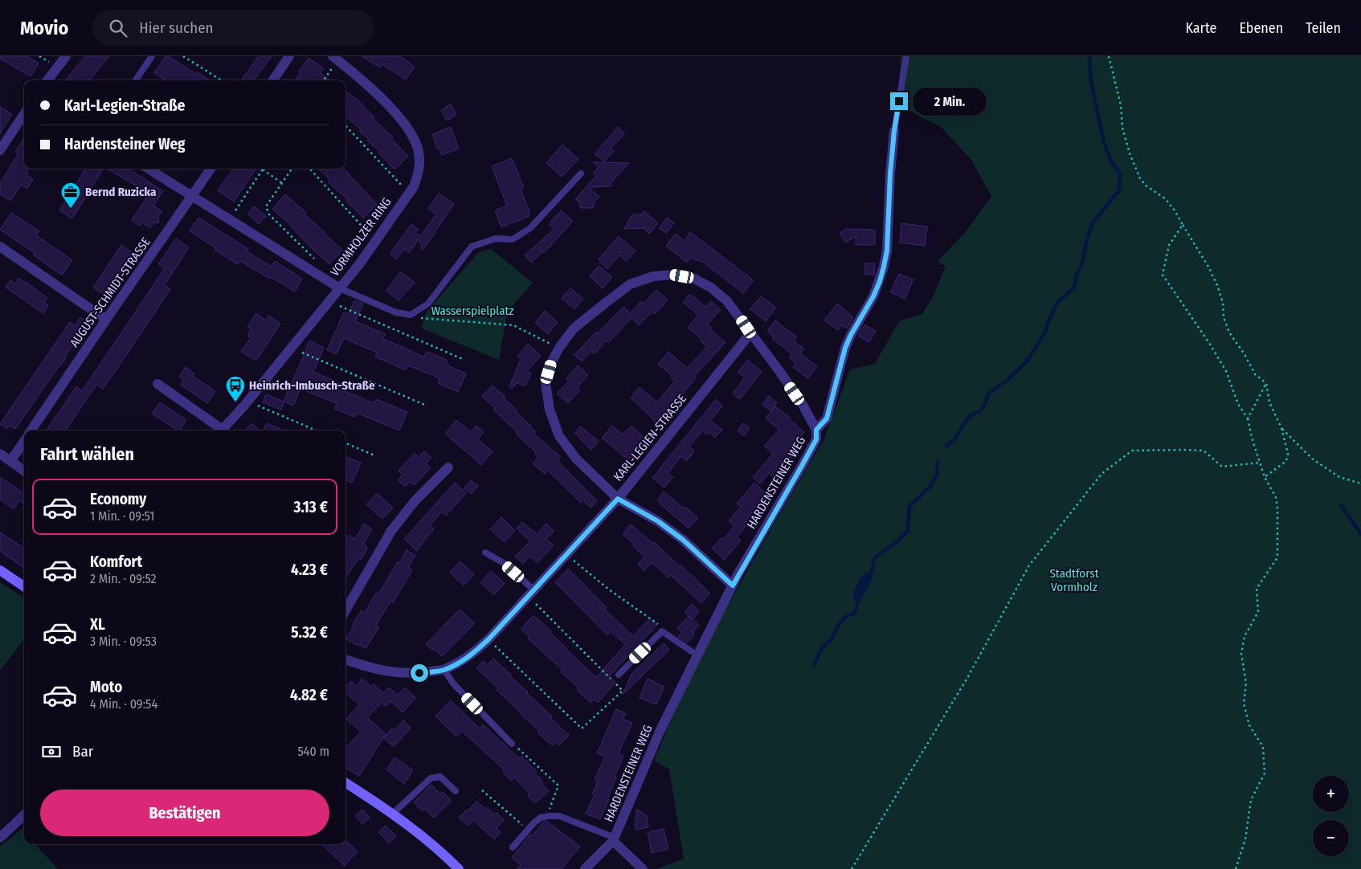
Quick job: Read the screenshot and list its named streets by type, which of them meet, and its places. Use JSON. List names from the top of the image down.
{
  "streets": {
    "street": [
      "VORMHOLZER RING",
      "AUGUST-SCHMIDT-STRASSE",
      "KARL-LEGIEN-STRASSE",
      "HARDENSTEINER WEG"
    ]
  },
  "parks": ["Wasserspielplatz", "Stadtforst Vormholz"],
  "places": {
    "office": ["Bernd Ruzicka"],
    "bus stop": ["Heinrich-Imbusch-Straße"]
  },
  "page": {
    "header": "Movio",
    "search": "Hier suchen",
    "nav": ["Karte", "Ebenen", "Teilen"],
    "banner": ["Karl-Legien-Straße", "Hardensteiner Weg"],
    "bubble": "2 Min.",
    "heading": "Fahrt wählen",
    "list": [
      {
        "name": "Economy",
        "note": "1 Min. · 09:51",
        "value": "3.13 €"
      },
      {
        "name": "Komfort",
        "note": "2 Min. · 09:52",
        "value": "4.23 €"
      },
      {
        "name": "XL",
        "note": "3 Min. · 09:53",
        "value": "5.32 €"
      },
      {
        "name": "Moto",
        "note": "4 Min. · 09:54",
        "value": "4.82 €"
      }
    ],
    "pay": ["Bar", "540 m"],
    "map_buttons": ["+", "−"],
    "buttons": "Bestätigen"
  }
}
